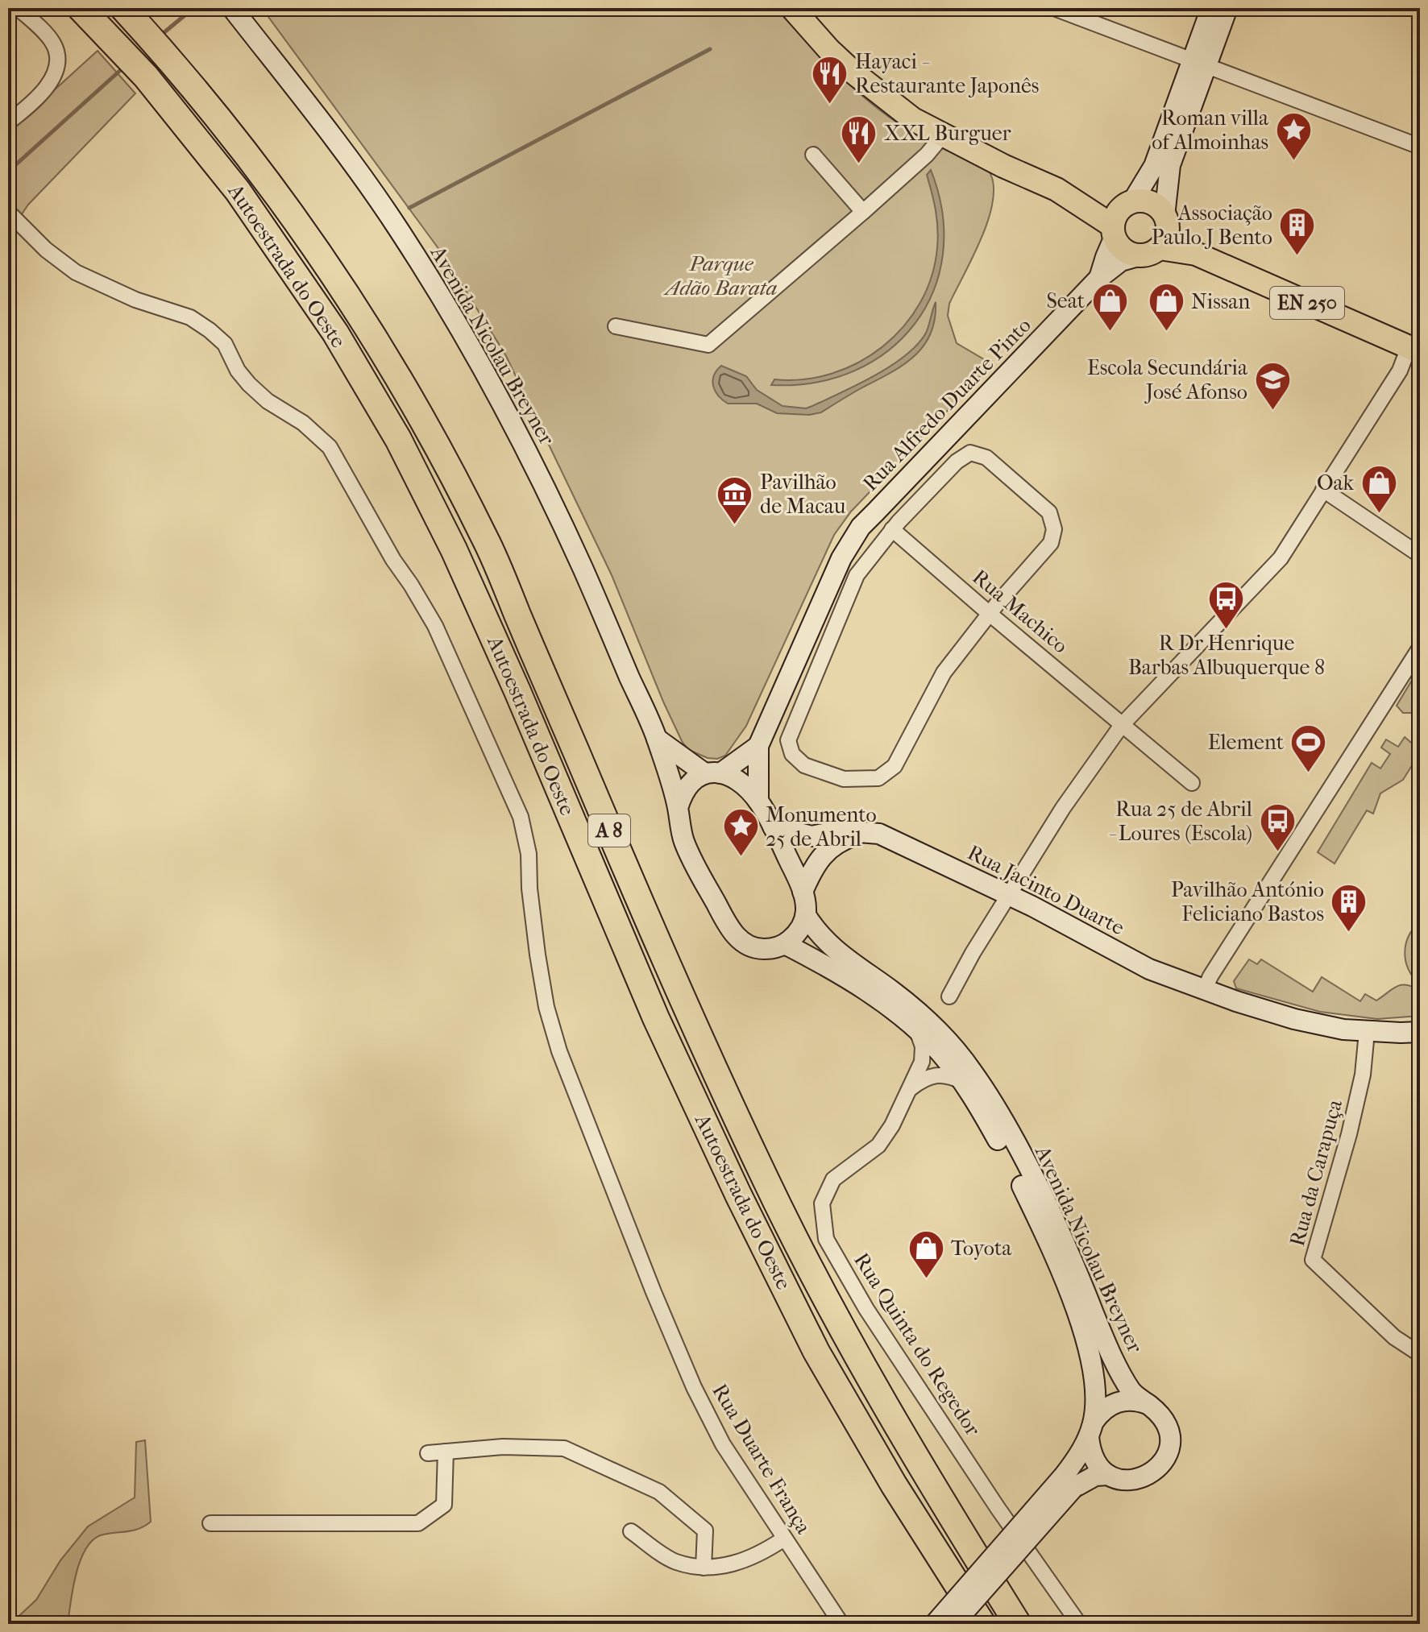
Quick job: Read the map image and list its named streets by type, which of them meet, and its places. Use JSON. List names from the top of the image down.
{
  "streets": {
    "highway": ["Autoestrada do Oeste", "A 8"],
    "main road": [
      "EN 250",
      "Avenida Nicolau Breyner",
      "Rua Alfredo Duarte Pinto",
      "Rua Jacinto Duarte"
    ],
    "street": [
      "Rua Machico",
      "Rua da Carapuça",
      "Rua Quinta do Regedor",
      "Rua Duarte França"
    ]
  },
  "crossings": [
    ["EN 250", "Rua Alfredo Duarte Pinto"],
    ["Avenida Nicolau Breyner", "Rua Alfredo Duarte Pinto"],
    ["Avenida Nicolau Breyner", "Rua Jacinto Duarte"],
    ["Avenida Nicolau Breyner", "Rua Quinta do Regedor"],
    ["Rua Jacinto Duarte", "Rua da Carapuça"]
  ],
  "parks": ["Parque Adão Barata"],
  "places": {
    "restaurant": ["Hayaci - Restaurante Japonês", "XXL Burguer"],
    "place": ["Roman villa of Almoinhas", "Monumento 25 de Abril"],
    "building": ["Associação Paulo J Bento", "Pavilhão António Feliciano Bastos"],
    "shop": [
      "Seat",
      "Nissan",
      "Oak",
      "Toyota"
    ],
    "school or university": ["Escola Secundária José Afonso"],
    "museum": ["Pavilhão de Macau"],
    "bus stop": ["R Dr Henrique Barbas Albuquerque 8", "Rua 25 de Abril - Loures (Escola)"],
    "sports": ["Element"]
  }
}
